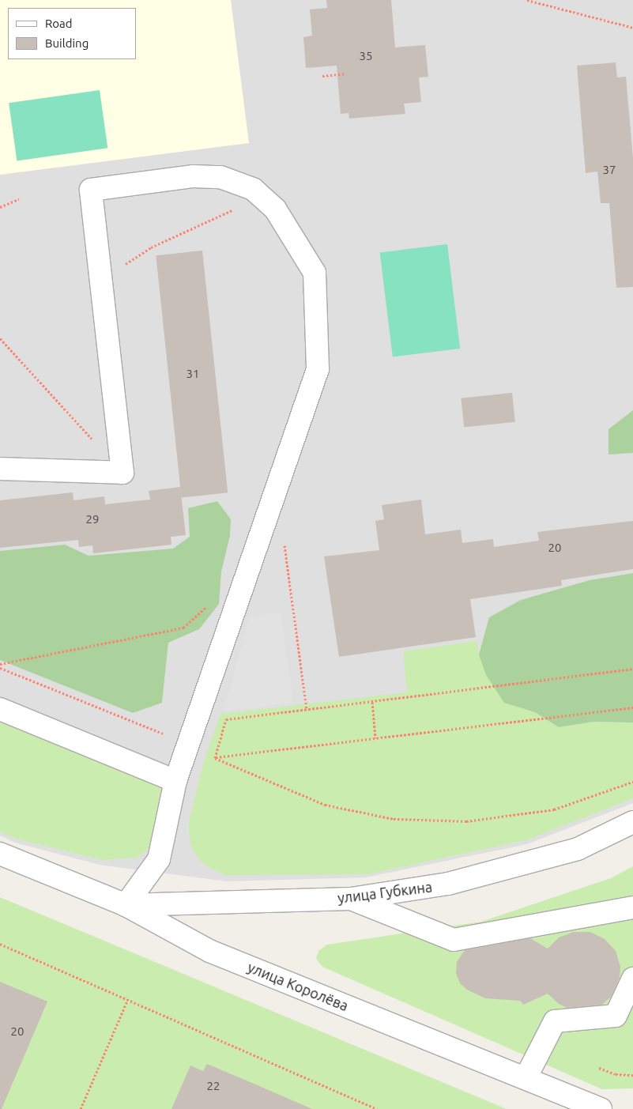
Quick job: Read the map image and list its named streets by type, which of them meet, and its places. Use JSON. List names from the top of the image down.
{
  "streets": {
    "street": ["улица Губкина", "улица Королёва"]
  },
  "crossings": [
    ["улица Губкина", "улица Королёва"]
  ],
  "house_numbers": [
    "35",
    "37",
    "31",
    "29",
    "20",
    "20",
    "22"
  ],
  "legend": ["Road", "Building"]
}
